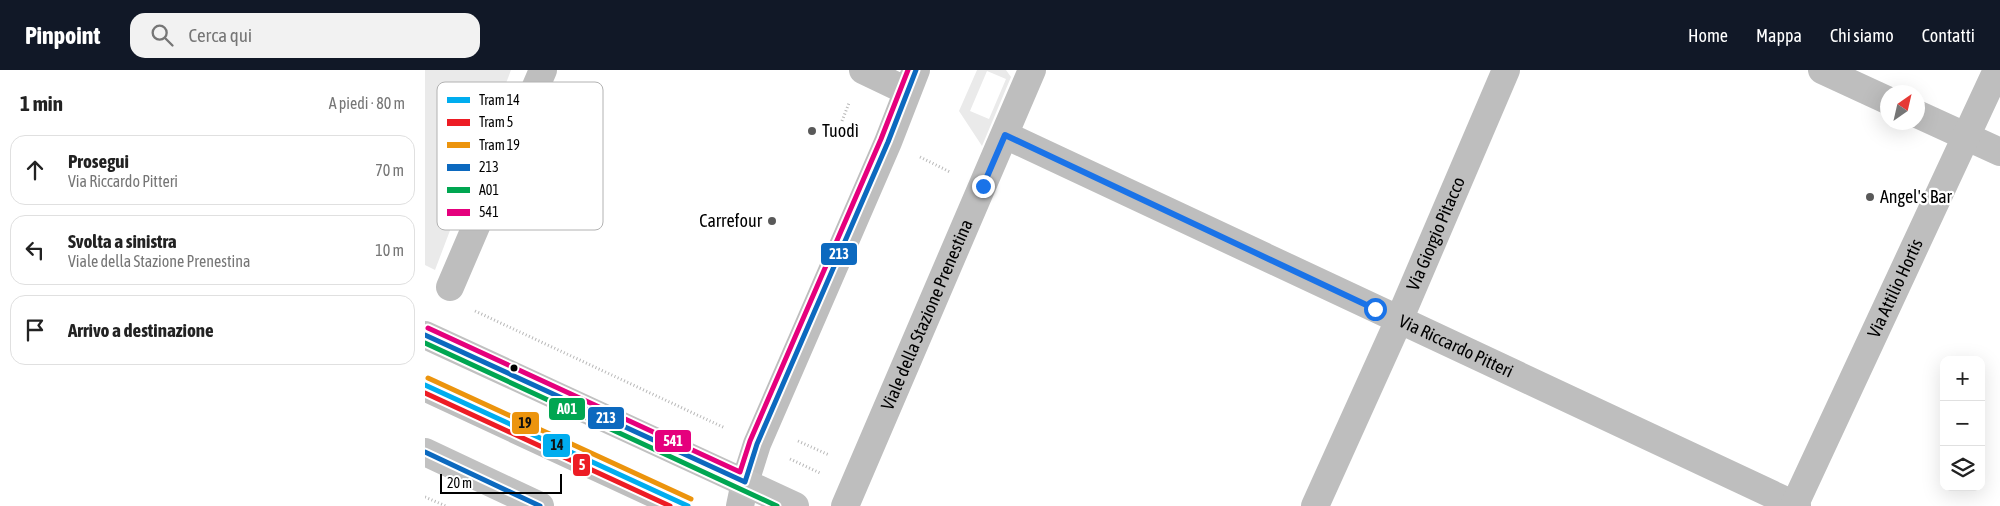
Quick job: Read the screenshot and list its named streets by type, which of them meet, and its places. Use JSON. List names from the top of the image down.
{
  "streets": {
    "street": [
      "Via Giorgio Pitacco",
      "Via Attilio Hortis",
      "Viale della Stazione Prenestina",
      "Via Riccardo Pitteri"
    ]
  },
  "crossings": [
    ["Via Giorgio Pitacco", "Via Riccardo Pitteri"],
    ["Via Attilio Hortis", "Via Riccardo Pitteri"],
    ["Viale della Stazione Prenestina", "Via Riccardo Pitteri"]
  ],
  "places": ["Tuodì", "Angel's Bar", "Carrefour"],
  "lines": [
    "transit line 213",
    "transit line 541",
    "transit line A01",
    "tram line 19",
    "tram line 14",
    "tram line 5"
  ],
  "legend": [
    "Tram 14",
    "Tram 5",
    "Tram 19",
    "213",
    "A01",
    "541"
  ],
  "scale_bar": "20 m",
  "north": "top right",
  "page": {
    "header": "Pinpoint",
    "search": "Cerca qui",
    "nav": [
      "Home",
      "Mappa",
      "Chi siamo",
      "Contatti"
    ],
    "heading": ["1 min", "A piedi · 80 m"],
    "list": [
      ["Prosegui", "Via Riccardo Pitteri", "70 m"],
      ["Svolta a sinistra", "Viale della Stazione Prenestina", "10 m"],
      "Arrivo a destinazione"
    ],
    "map_buttons": ["+", "−"],
    "scale": "20 m"
  }
}
